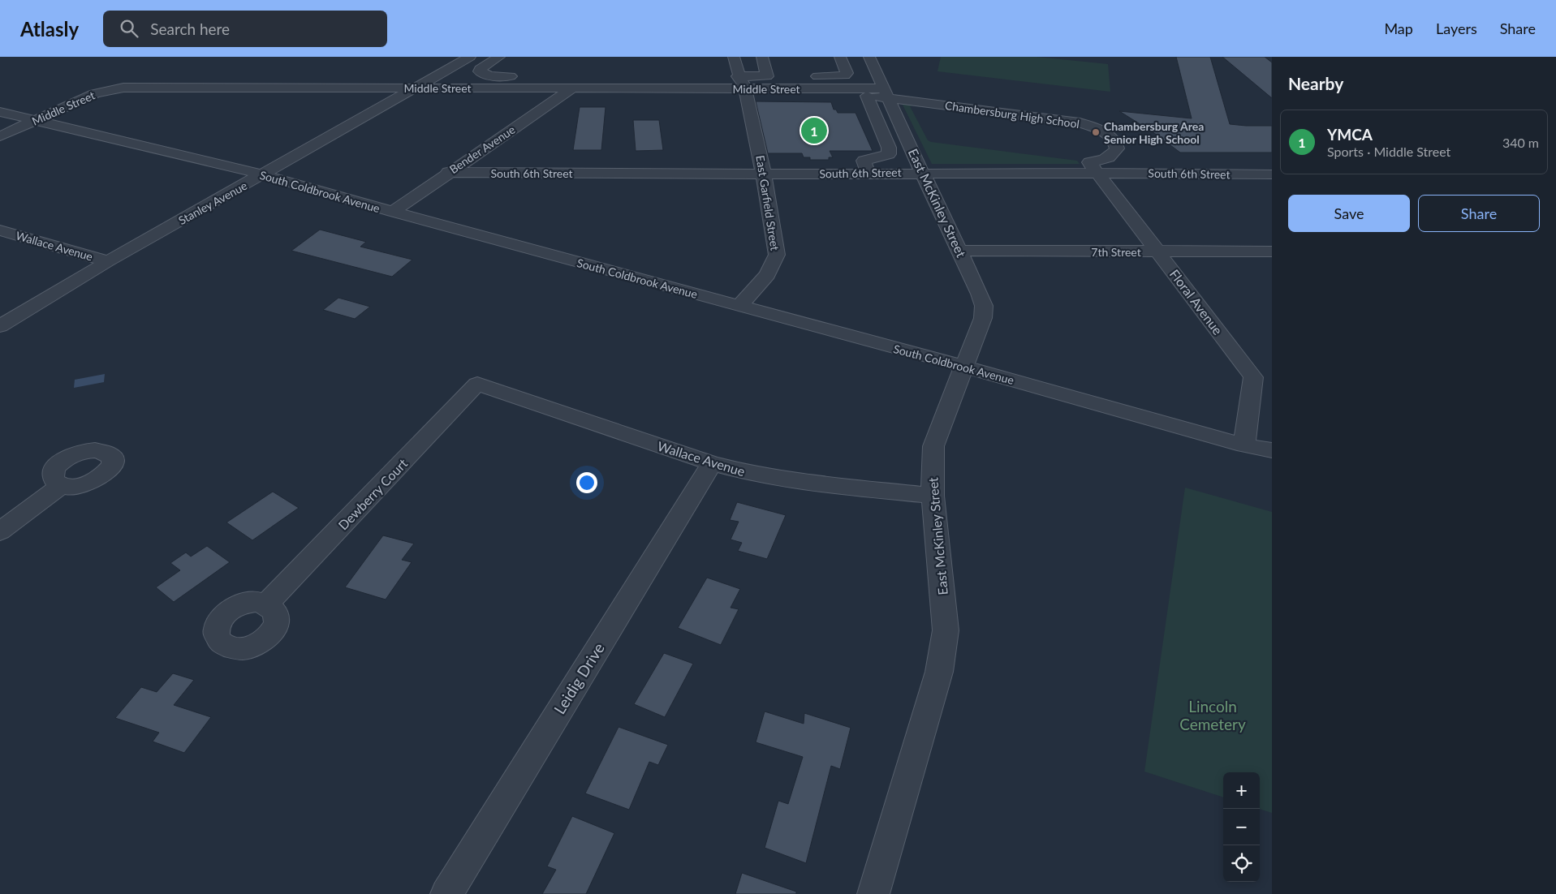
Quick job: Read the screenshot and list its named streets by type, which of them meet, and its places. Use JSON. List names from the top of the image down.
{
  "streets": {
    "street": [
      "Middle Street",
      "Chambersburg High School",
      "Bender Avenue",
      "South 6th Street",
      "South Coldbrook Avenue",
      "Stanley Avenue",
      "East Garfield Street",
      "East McKinley Street",
      "Wallace Avenue",
      "7th Street",
      "Floral Avenue",
      "Dewberry Court",
      "Leidig Drive"
    ]
  },
  "crossings": [
    ["Middle Street", "Chambersburg High School"],
    ["Middle Street", "Bender Avenue"],
    ["Middle Street", "South Coldbrook Avenue"],
    ["Middle Street", "Stanley Avenue"],
    ["Middle Street", "East Garfield Street"],
    ["Middle Street", "East McKinley Street"],
    ["Chambersburg High School", "South 6th Street"],
    ["Chambersburg High School", "East McKinley Street"],
    ["Chambersburg High School", "Floral Avenue"],
    ["Bender Avenue", "South 6th Street"],
    ["Bender Avenue", "South Coldbrook Avenue"],
    ["South 6th Street", "East Garfield Street"],
    ["South 6th Street", "East McKinley Street"],
    ["South 6th Street", "Floral Avenue"],
    ["South Coldbrook Avenue", "Stanley Avenue"],
    ["South Coldbrook Avenue", "East Garfield Street"],
    ["South Coldbrook Avenue", "East McKinley Street"],
    ["South Coldbrook Avenue", "Floral Avenue"],
    ["Stanley Avenue", "Wallace Avenue"],
    ["East McKinley Street", "Wallace Avenue"],
    ["East McKinley Street", "7th Street"],
    ["Wallace Avenue", "Dewberry Court"],
    ["Wallace Avenue", "Leidig Drive"],
    ["7th Street", "Floral Avenue"]
  ],
  "parks": ["Lincoln Cemetery"],
  "places": ["Chambersburg Area Senior High School"],
  "page": {
    "header": "Atlasly",
    "search": "Search here",
    "nav": ["Map", "Layers", "Share"],
    "heading": "Nearby",
    "list": [
      {
        "mark": "1",
        "name": "YMCA",
        "note": "Sports · Middle Street",
        "value": "340 m"
      }
    ],
    "pins": "1",
    "buttons": ["Save", "Share"],
    "map_buttons": ["+", "−"]
  }
}
